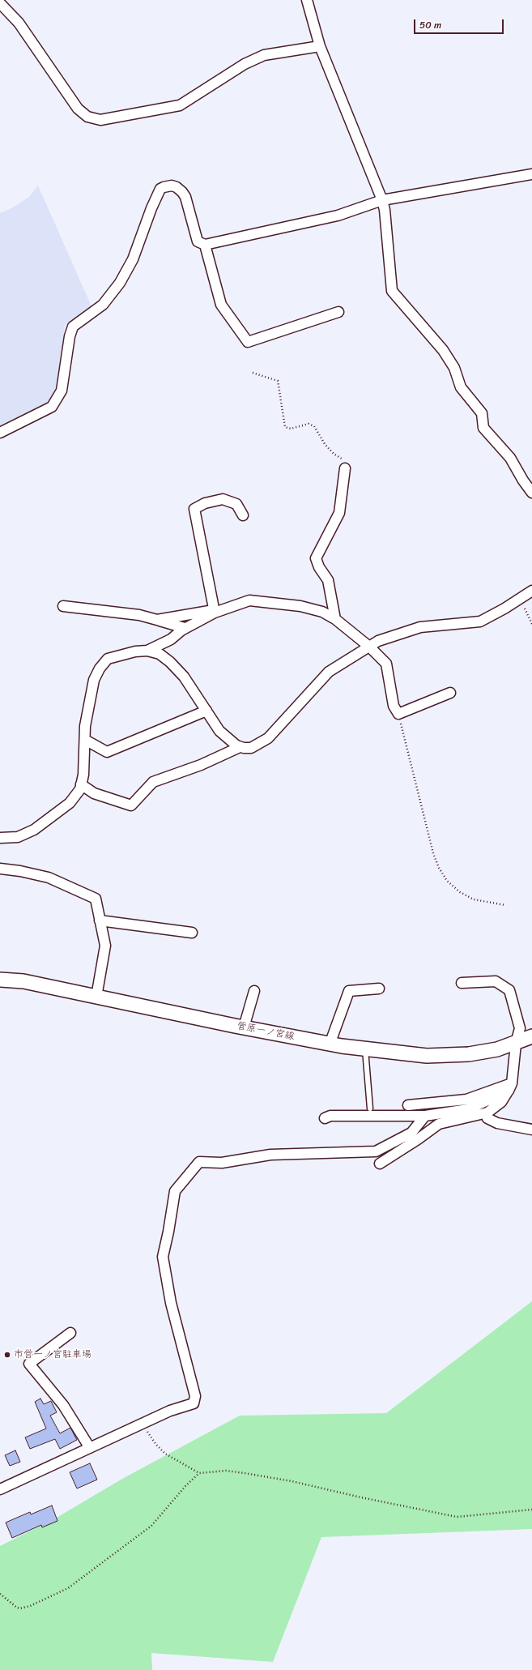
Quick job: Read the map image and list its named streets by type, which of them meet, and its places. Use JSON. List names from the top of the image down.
{
  "streets": {
    "main road": ["菅原一ノ宮線"]
  },
  "places": ["市営一ノ宮駐車場"],
  "scale_bar": "50 m"
}
